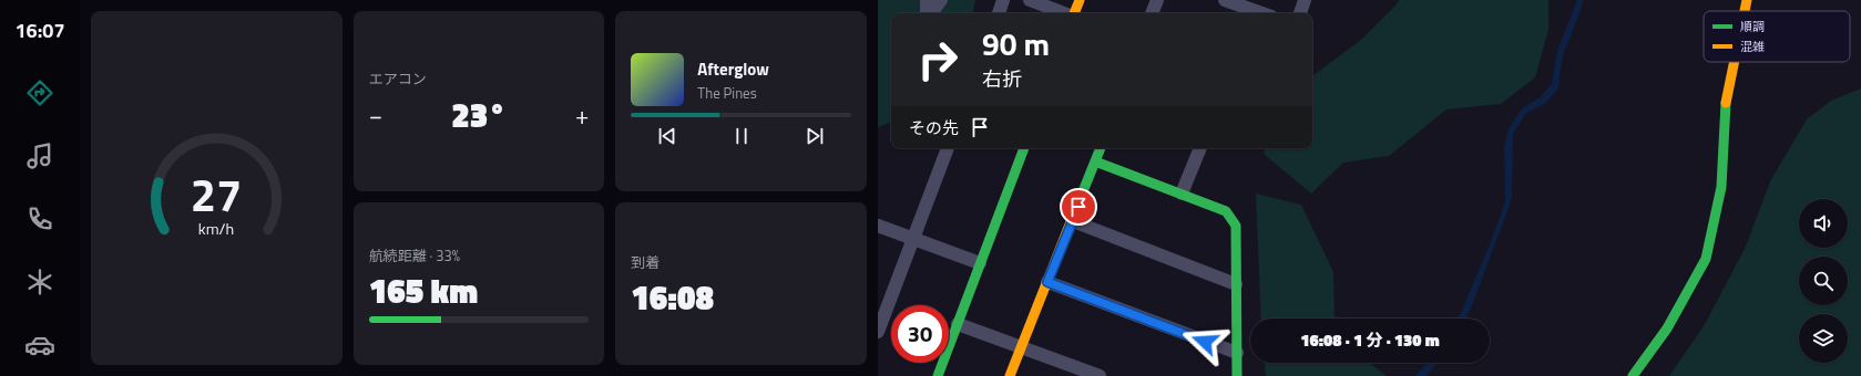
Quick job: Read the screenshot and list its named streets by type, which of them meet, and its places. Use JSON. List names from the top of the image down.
{
  "legend": ["順調", "混雑"],
  "page": {
    "tabs": "16:07",
    "tile": [
      "エアコン",
      ["航続距離 · 33%", "165 km"],
      ["到着", "16:08"]
    ],
    "turn": ["90 m", "右折"],
    "song": ["Afterglow", "The Pines"],
    "heat": ["−", "23°", "+"],
    "then": "その先",
    "limit": "30",
    "trip": "16:08 · 1 分 · 130 m",
    "gauge": ["27", "km/h"]
  }
}
